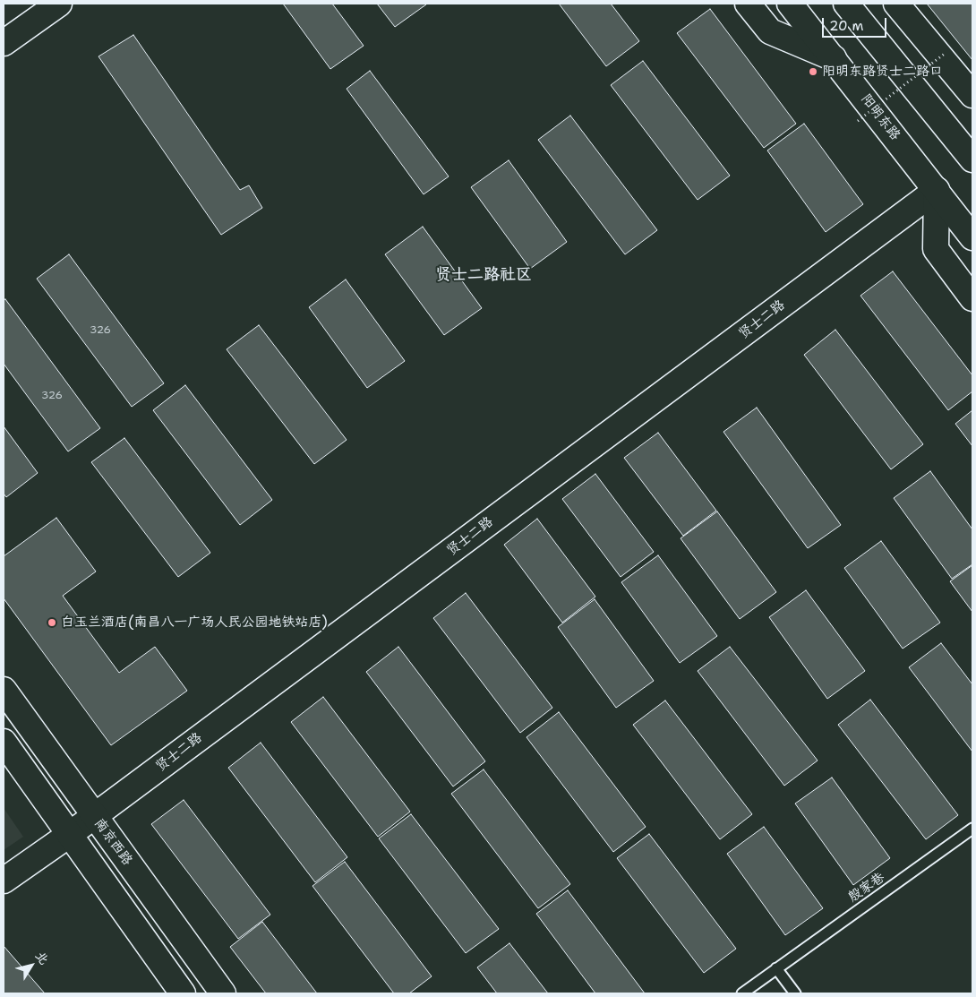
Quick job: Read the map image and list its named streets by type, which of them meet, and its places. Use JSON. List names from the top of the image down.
{
  "streets": {
    "main road": ["阳明东路", "贤士二路", "南京西路"],
    "lane": ["殷家巷"]
  },
  "crossings": [
    ["阳明东路", "贤士二路"],
    ["贤士二路", "南京西路"]
  ],
  "districts": ["贤士二路社区"],
  "places": ["阳明东路贤士二路口", "白玉兰酒店(南昌八一广场人民公园地铁站店)"],
  "house_numbers": ["326", "326"],
  "scale_bar": "20 m",
  "north": "top right"
}
